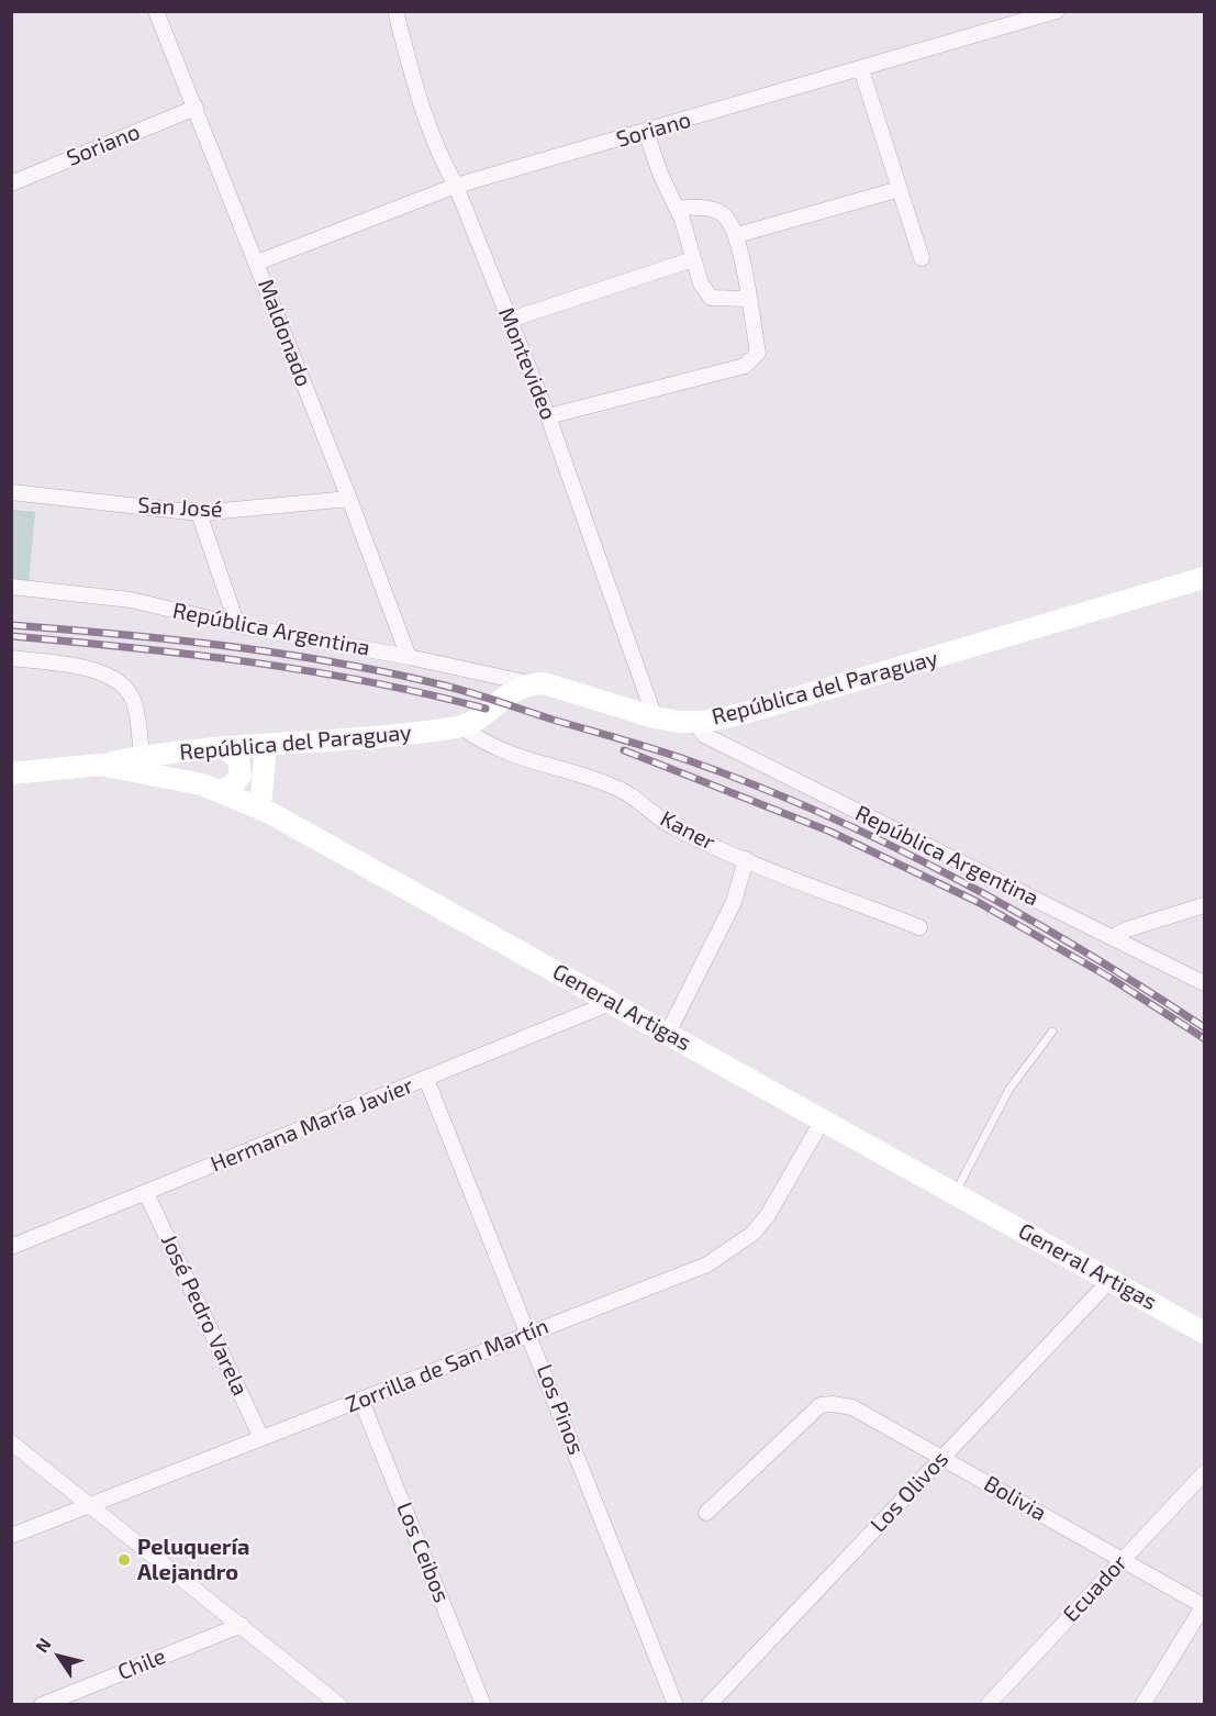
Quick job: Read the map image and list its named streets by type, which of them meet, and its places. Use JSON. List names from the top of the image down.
{
  "streets": {
    "street": [
      "Soriano",
      "Maldonado",
      "Montevideo",
      "San José",
      "República Argentina",
      "República del Paraguay",
      "Kaner",
      "General Artigas",
      "Hermana María Javier",
      "José Pedro Varela",
      "Zorrilla de San Martín",
      "Los Pinos",
      "Los Olivos",
      "Bolivia",
      "Los Ceibos",
      "Ecuador",
      "Chile"
    ]
  },
  "crossings": [
    ["Soriano", "Maldonado"],
    ["Soriano", "Montevideo"],
    ["Maldonado", "San José"],
    ["Maldonado", "República Argentina"],
    ["Montevideo", "República del Paraguay"],
    ["República Argentina", "República del Paraguay"],
    ["República del Paraguay", "Kaner"],
    ["República del Paraguay", "General Artigas"],
    ["General Artigas", "Hermana María Javier"],
    ["General Artigas", "Zorrilla de San Martín"],
    ["General Artigas", "Los Olivos"],
    ["Hermana María Javier", "José Pedro Varela"],
    ["Hermana María Javier", "Los Pinos"],
    ["José Pedro Varela", "Zorrilla de San Martín"],
    ["Zorrilla de San Martín", "Los Pinos"],
    ["Zorrilla de San Martín", "Los Ceibos"],
    ["Los Olivos", "Bolivia"],
    ["Bolivia", "Ecuador"]
  ],
  "places": ["Peluquería Alejandro"],
  "north": "top left"
}
